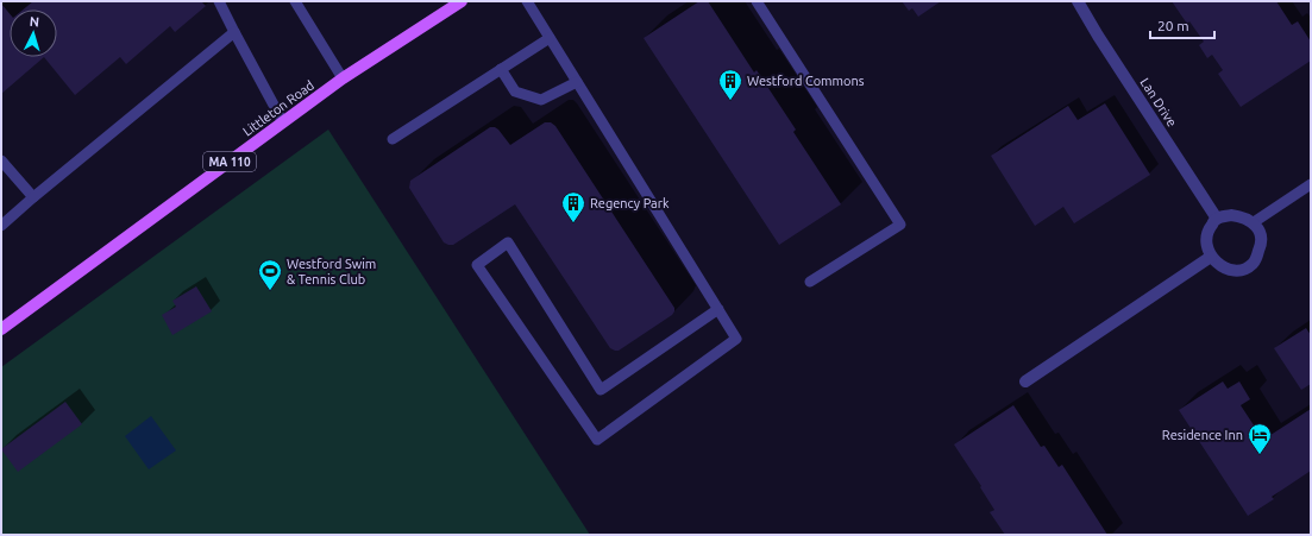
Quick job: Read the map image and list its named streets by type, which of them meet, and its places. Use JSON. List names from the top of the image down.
{
  "streets": {
    "main road": ["Littleton Road", "MA 110"],
    "street": ["Lan Drive"]
  },
  "places": {
    "building": ["Westford Commons", "Regency Park"],
    "sports": ["Westford Swim & Tennis Club"],
    "hotel": ["Residence Inn"]
  },
  "scale_bar": "20 m",
  "north": "top"
}
